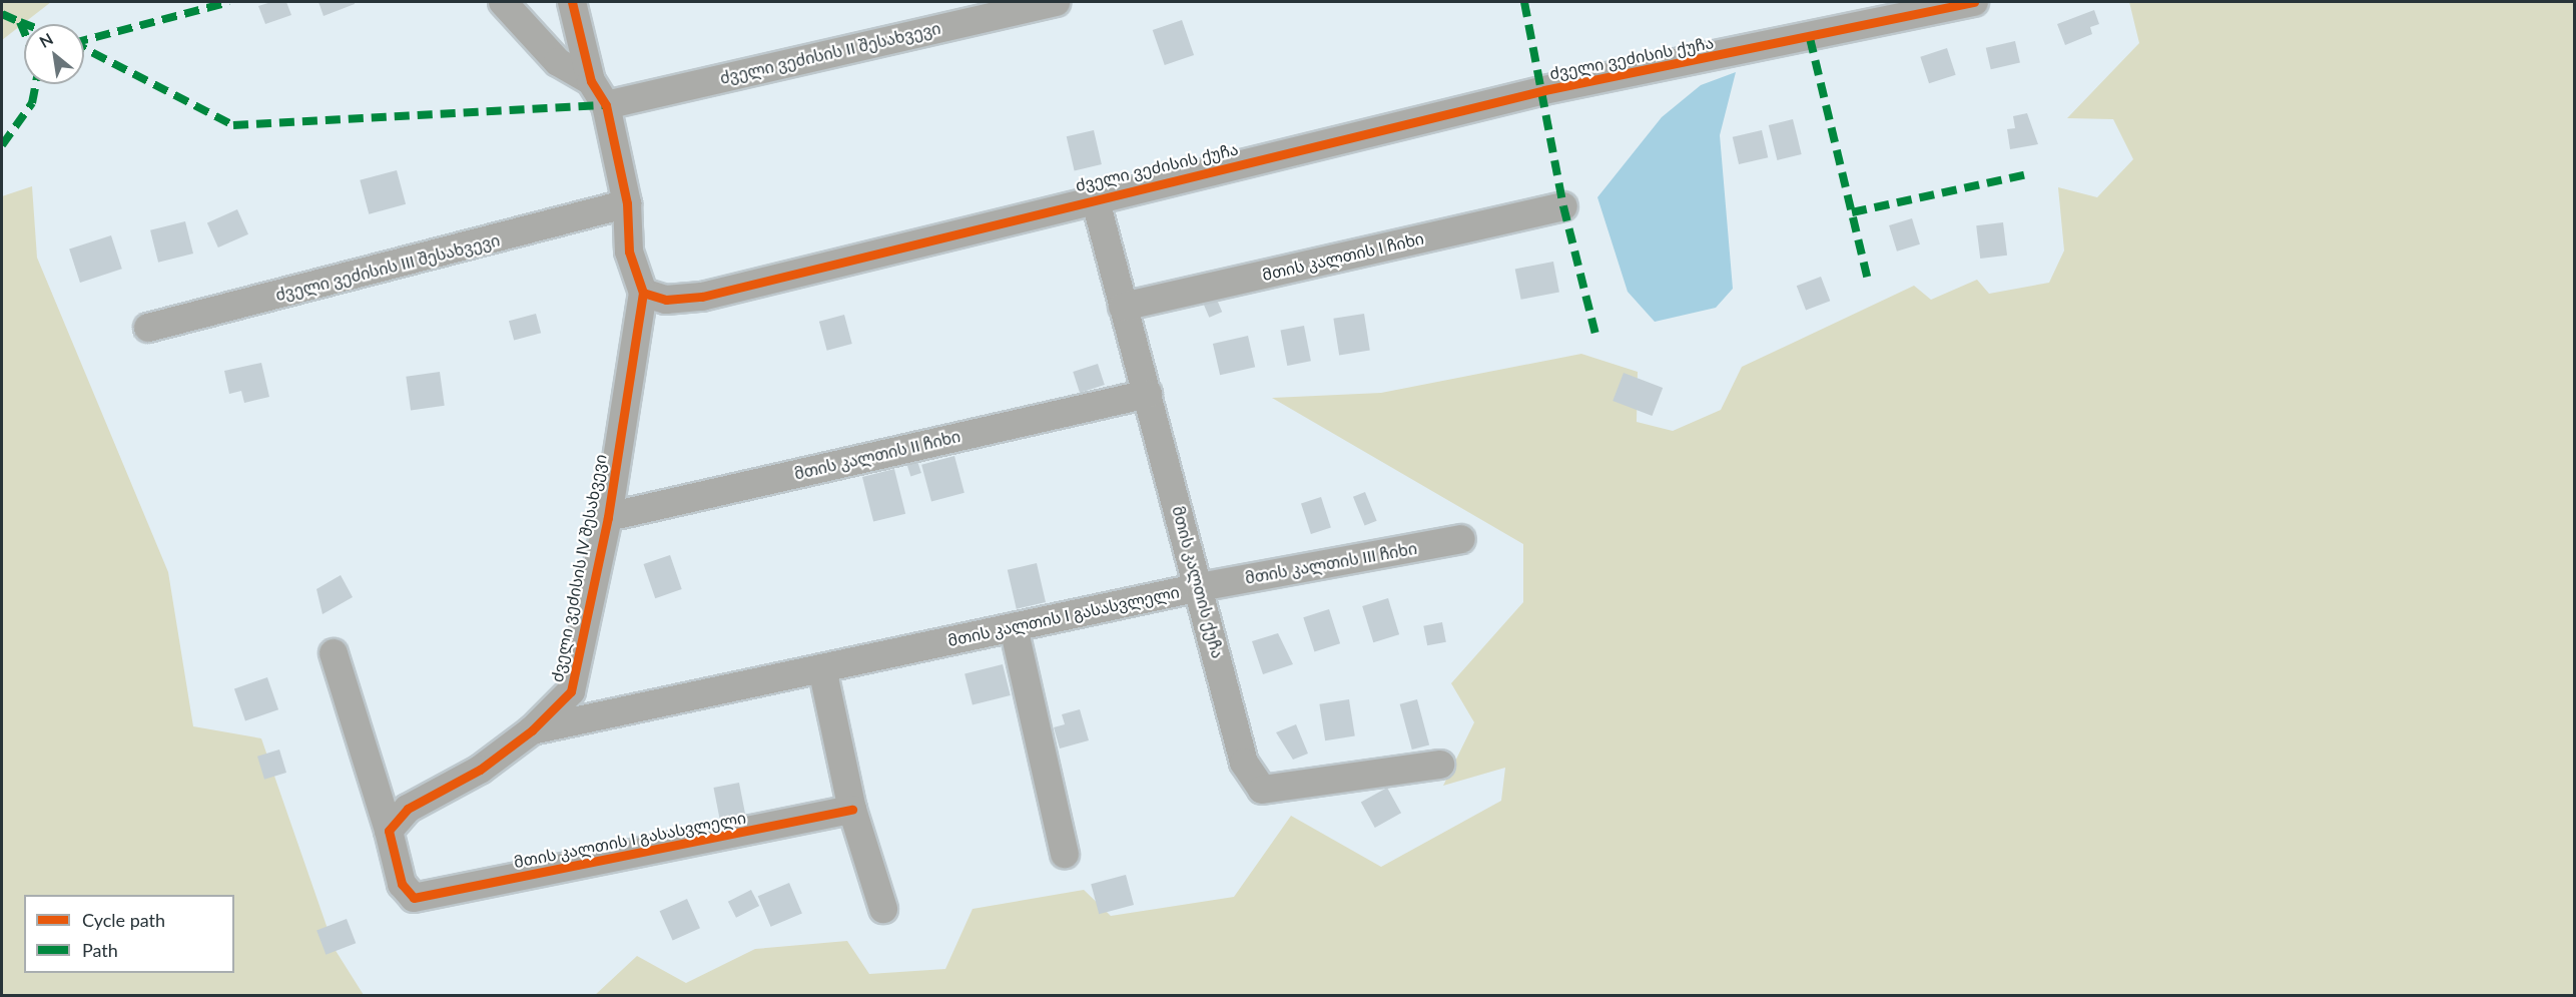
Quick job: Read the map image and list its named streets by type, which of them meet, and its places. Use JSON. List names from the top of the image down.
{
  "streets": {
    "street": [
      "ძველი ვეძისის II შესახვევი",
      "ძველი ვეძისის ქუჩა",
      "მთის კალთის I ჩიხი",
      "ძველი ვეძისის III შესახვევი",
      "მთის კალთის II ჩიხი",
      "მთის კალთის III ჩიხი",
      "ძველი ვეძისის IV შესახვევი",
      "მთის კალთის ქუჩა",
      "მთის კალთის I გასასვლელი"
    ]
  },
  "crossings": [
    ["ძველი ვეძისის ქუჩა", "ძველი ვეძისის IV შესახვევი"],
    ["ძველი ვეძისის ქუჩა", "მთის კალთის ქუჩა"],
    ["მთის კალთის I ჩიხი", "მთის კალთის ქუჩა"],
    ["მთის კალთის II ჩიხი", "ძველი ვეძისის IV შესახვევი"],
    ["მთის კალთის II ჩიხი", "მთის კალთის ქუჩა"],
    ["მთის კალთის III ჩიხი", "მთის კალთის ქუჩა"],
    ["მთის კალთის III ჩიხი", "მთის კალთის I გასასვლელი"],
    ["ძველი ვეძისის IV შესახვევი", "მთის კალთის I გასასვლელი"],
    ["მთის კალთის ქუჩა", "მთის კალთის I გასასვლელი"]
  ],
  "legend": ["Cycle path", "Path"],
  "north": "top left"
}
